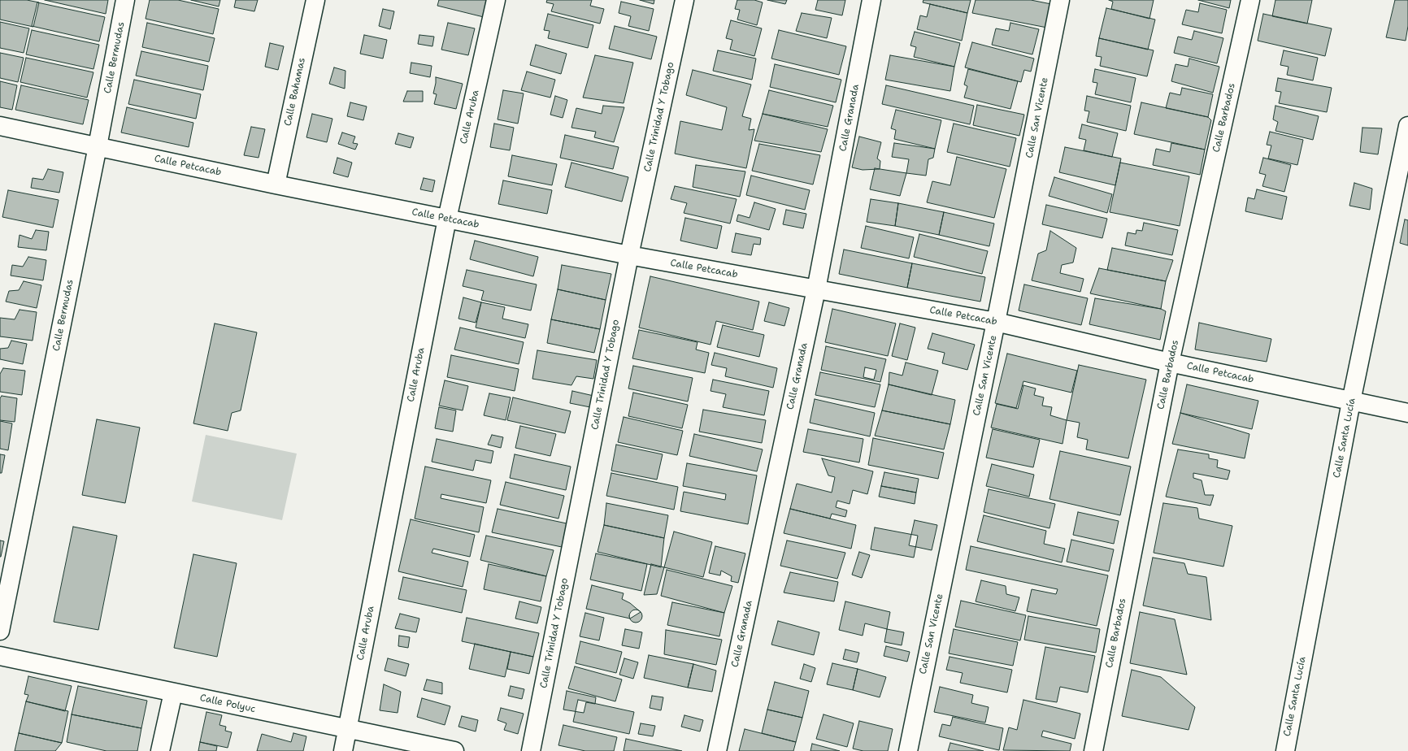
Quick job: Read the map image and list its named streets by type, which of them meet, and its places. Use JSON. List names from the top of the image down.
{
  "streets": {
    "street": [
      "Calle Bermudas",
      "Calle Bahamas",
      "Calle Aruba",
      "Calle Trinidad Y Tobago",
      "Calle Granada",
      "Calle San Vicente",
      "Calle Barbados",
      "Calle Petcacab",
      "Calle Santa Lucía",
      "Calle Polyuc"
    ]
  },
  "crossings": [
    ["Calle Bermudas", "Calle Petcacab"],
    ["Calle Bahamas", "Calle Petcacab"],
    ["Calle Aruba", "Calle Petcacab"],
    ["Calle Aruba", "Calle Polyuc"],
    ["Calle Trinidad Y Tobago", "Calle Petcacab"],
    ["Calle Granada", "Calle Petcacab"],
    ["Calle San Vicente", "Calle Petcacab"],
    ["Calle Barbados", "Calle Petcacab"],
    ["Calle Petcacab", "Calle Santa Lucía"]
  ]
}
